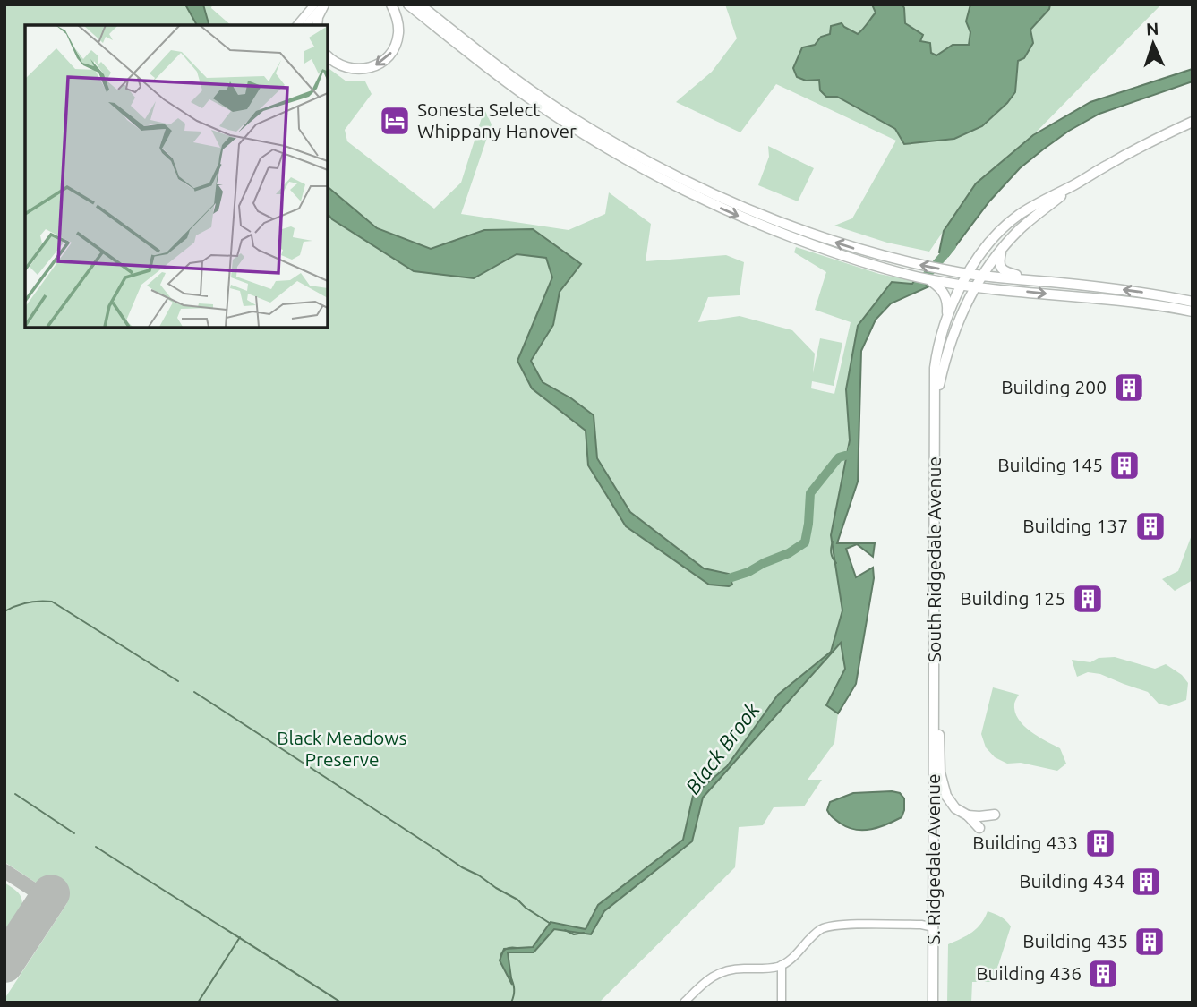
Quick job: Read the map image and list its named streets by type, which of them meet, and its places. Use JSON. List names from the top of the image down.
{
  "streets": {
    "main road": ["South Ridgedale Avenue", "S. Ridgedale Avenue"]
  },
  "crossings": [
    ["South Ridgedale Avenue", "S. Ridgedale Avenue"]
  ],
  "water": ["Black Brook"],
  "parks": ["Black Meadows Preserve"],
  "places": {
    "hotel": ["Sonesta Select Whippany Hanover"],
    "building": [
      "Building 200",
      "Building 145",
      "Building 137",
      "Building 125",
      "Building 433",
      "Building 434",
      "Building 435",
      "Building 436"
    ]
  },
  "north": "top"
}
